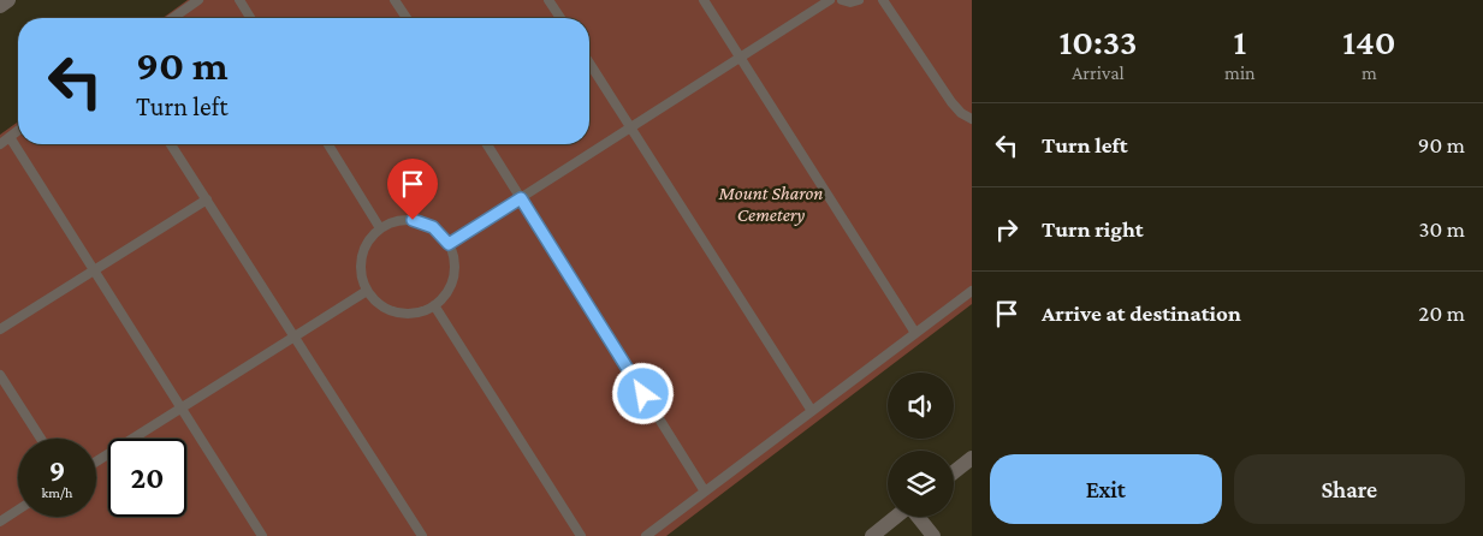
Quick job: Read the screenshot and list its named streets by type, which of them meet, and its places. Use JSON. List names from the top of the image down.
{
  "parks": ["Mount Sharon Cemetery"],
  "page": {
    "eta": [
      "10:33",
      "Arrival",
      "1",
      "min",
      "140",
      "m"
    ],
    "turn": ["90 m", "Turn left"],
    "list": [
      {
        "name": "Turn left",
        "value": "90 m"
      },
      {
        "name": "Turn right",
        "value": "30 m"
      },
      {
        "name": "Arrive at destination",
        "value": "20 m"
      }
    ],
    "speed": "9 km/h",
    "limit": "20",
    "buttons": ["Exit", "Share"]
  }
}
